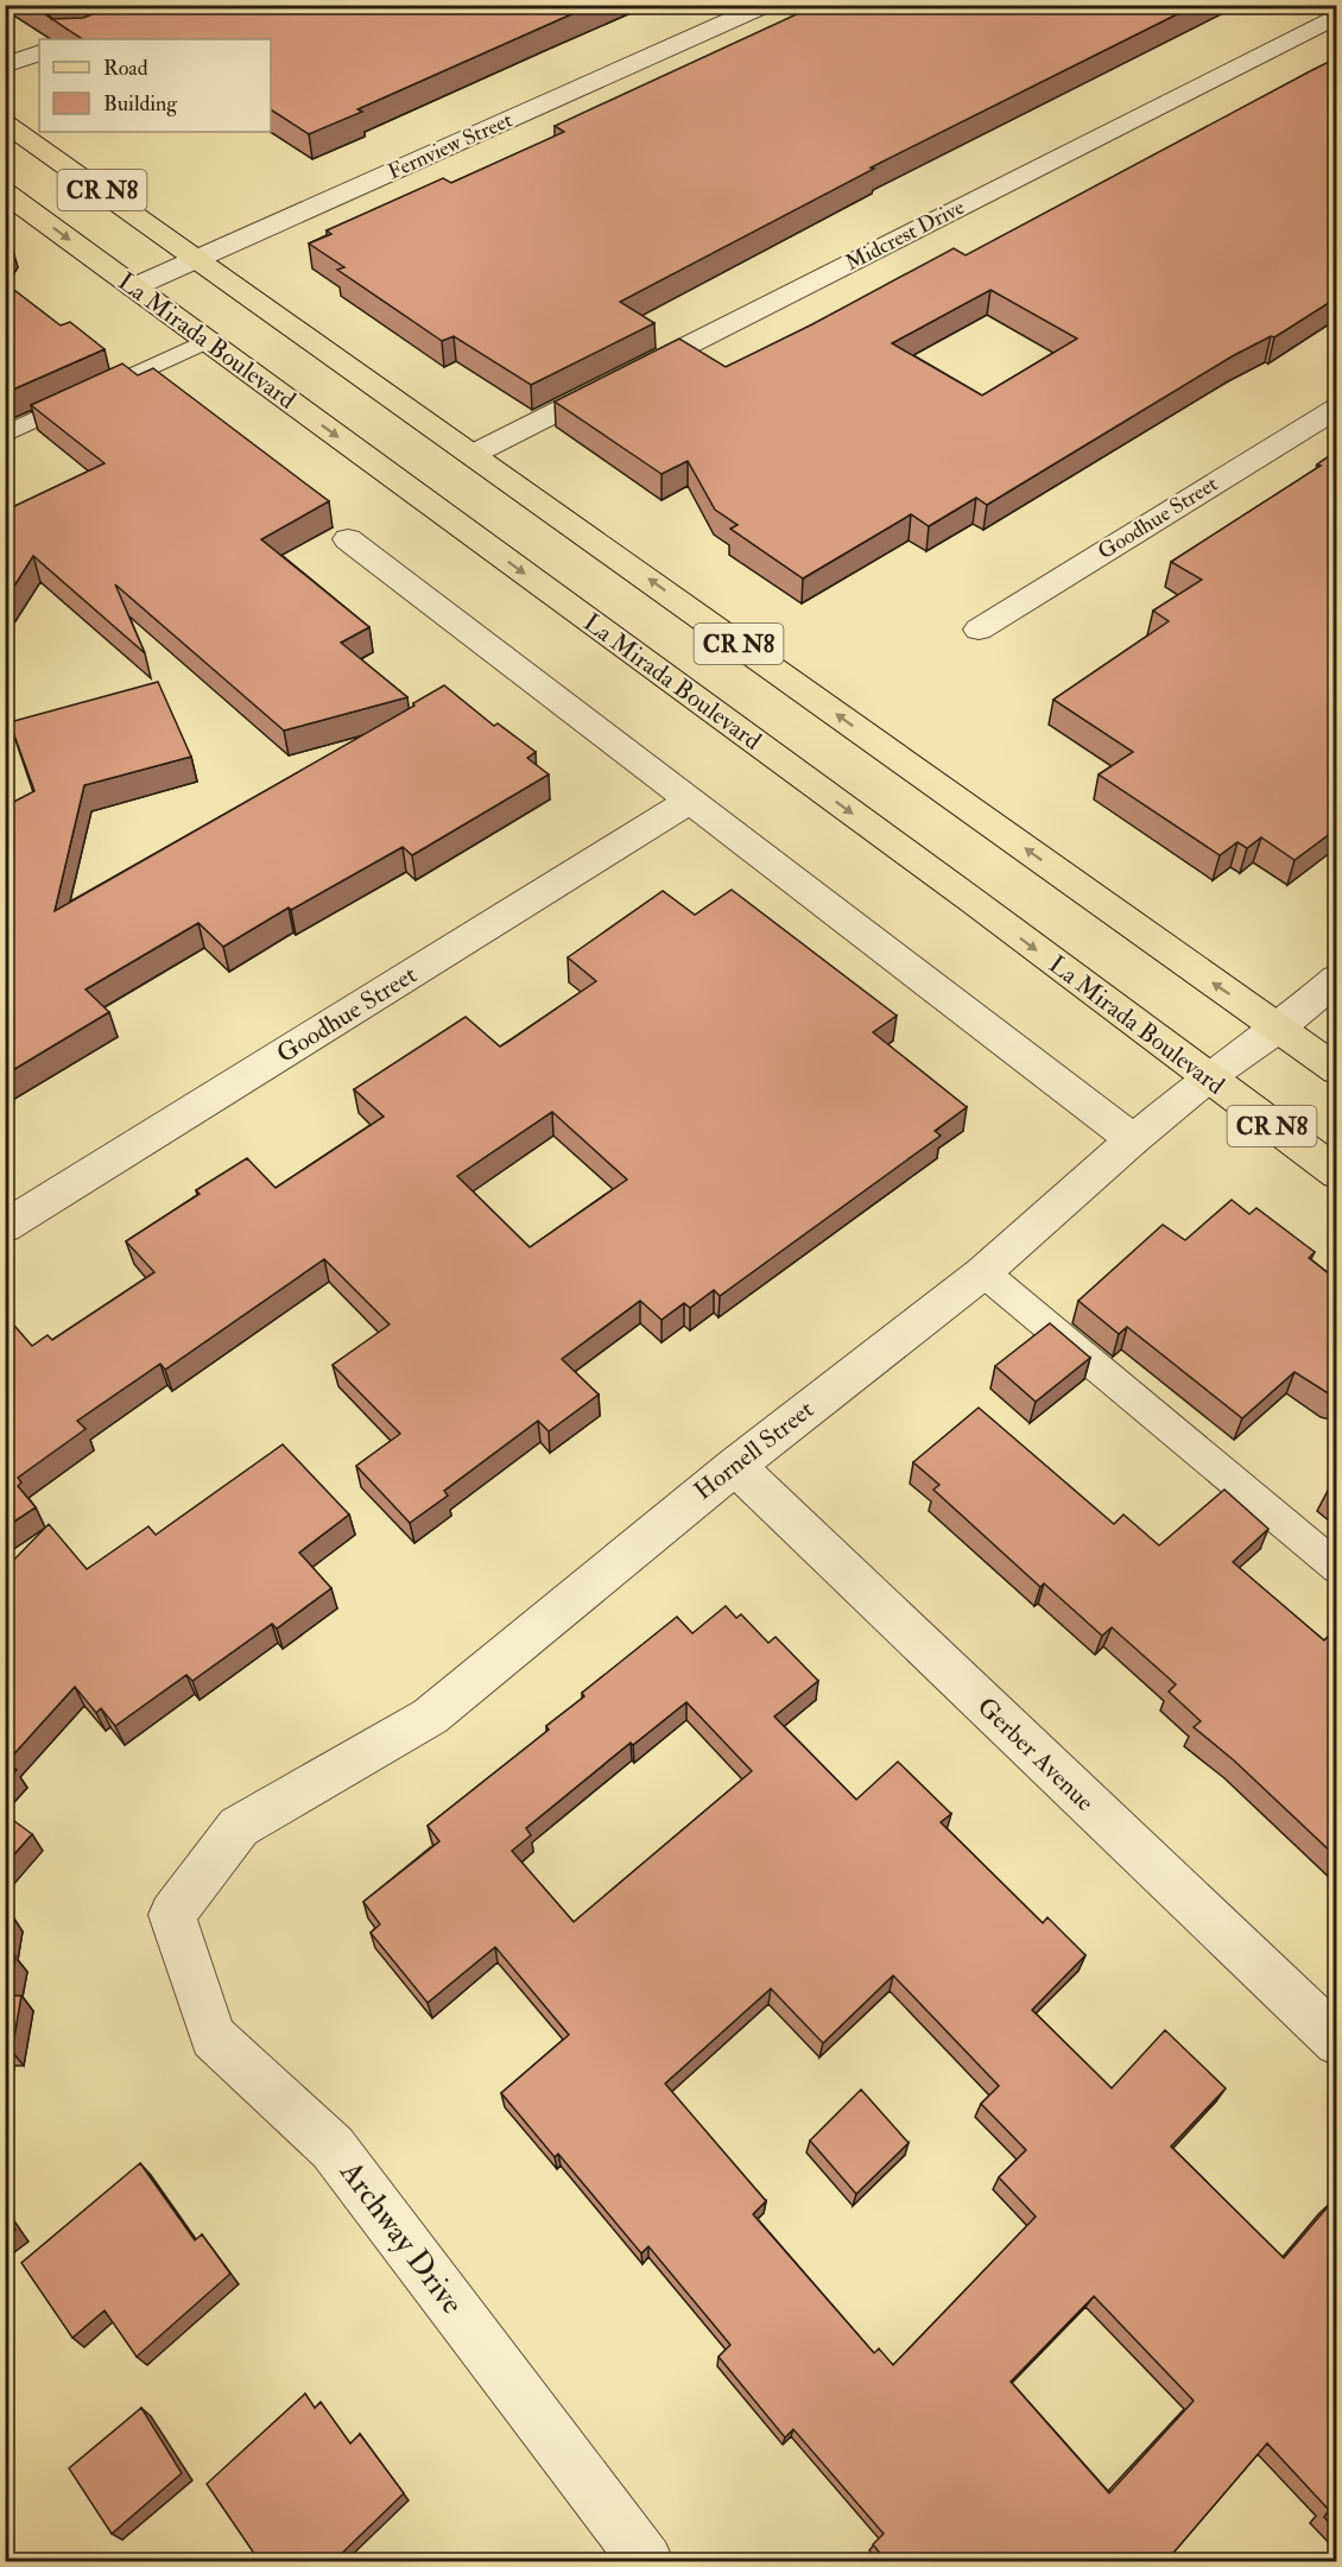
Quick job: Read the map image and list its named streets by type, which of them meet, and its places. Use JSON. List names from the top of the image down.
{
  "streets": {
    "main road": ["CR N8", "La Mirada Boulevard"],
    "street": [
      "Fernview Street",
      "Midcrest Drive",
      "Goodhue Street",
      "Hornell Street",
      "Gerber Avenue",
      "Archway Drive"
    ]
  },
  "crossings": [
    ["Fernview Street", "CR N8"],
    ["Fernview Street", "La Mirada Boulevard"],
    ["CR N8", "Midcrest Drive"],
    ["CR N8", "Hornell Street"],
    ["La Mirada Boulevard", "Hornell Street"],
    ["Hornell Street", "Gerber Avenue"],
    ["Hornell Street", "Archway Drive"]
  ],
  "legend": ["Road", "Building"]
}
